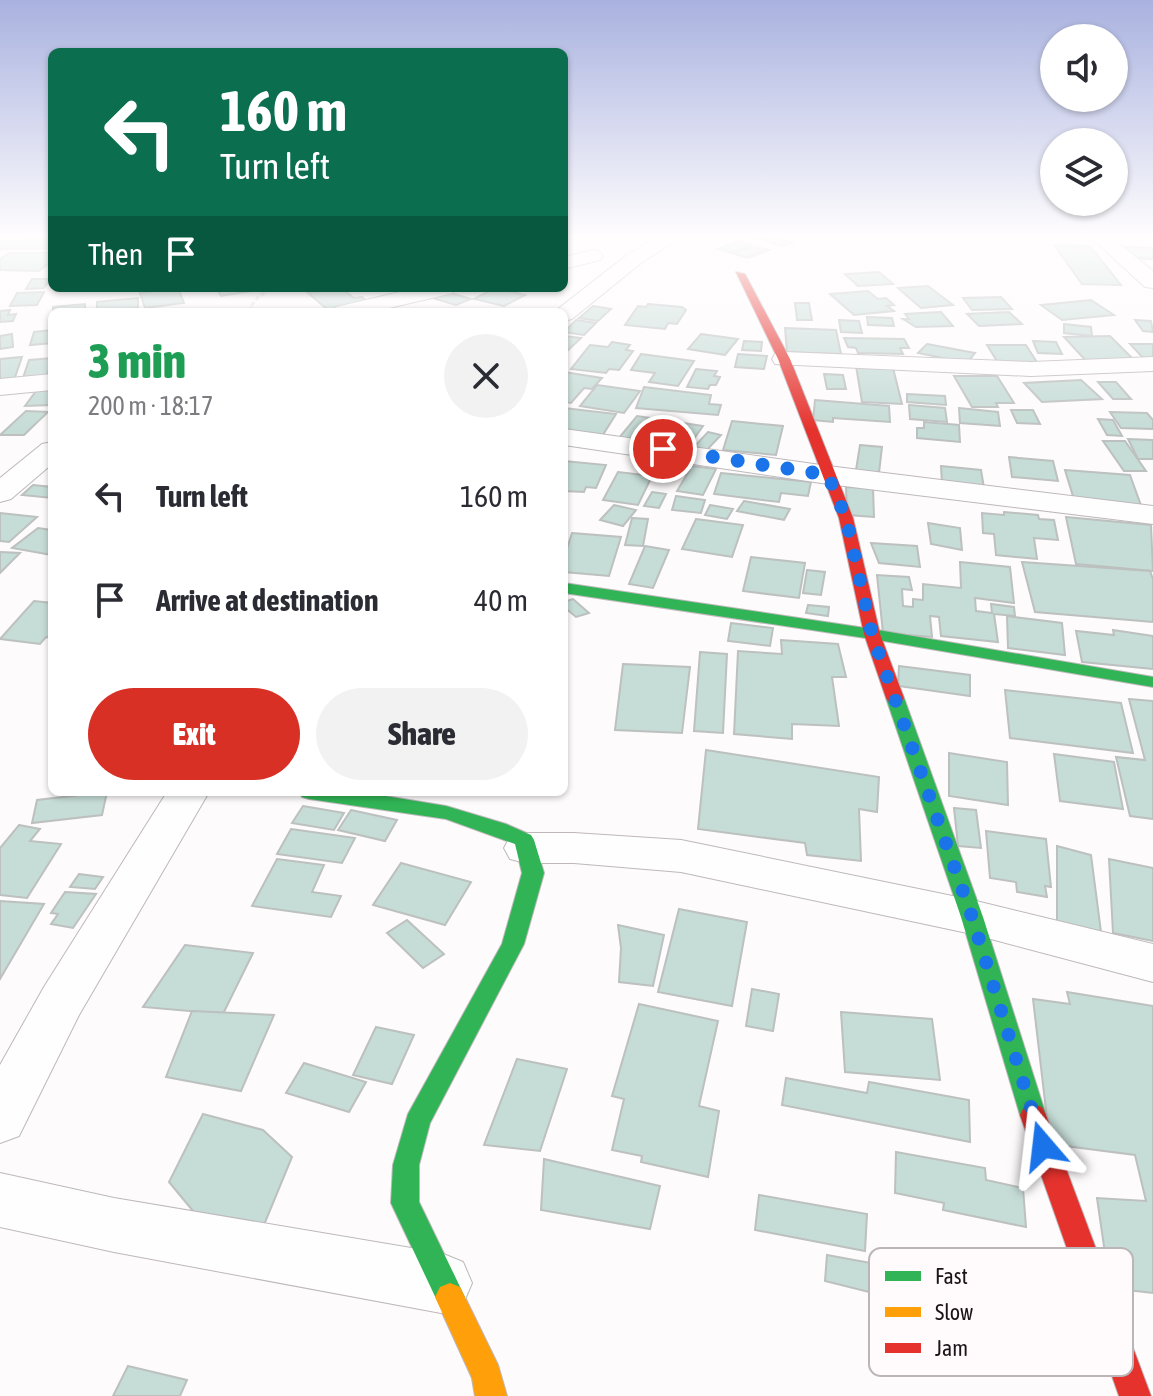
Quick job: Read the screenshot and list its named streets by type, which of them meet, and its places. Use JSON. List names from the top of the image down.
{
  "legend": ["Fast", "Slow", "Jam"],
  "page": {
    "turn": ["160 m", "Turn left"],
    "then": "Then",
    "heading": ["3 min", "200 m · 18:17"],
    "list": [
      {
        "name": "Turn left",
        "value": "160 m"
      },
      {
        "name": "Arrive at destination",
        "value": "40 m"
      }
    ],
    "buttons": ["Exit", "Share"]
  }
}
